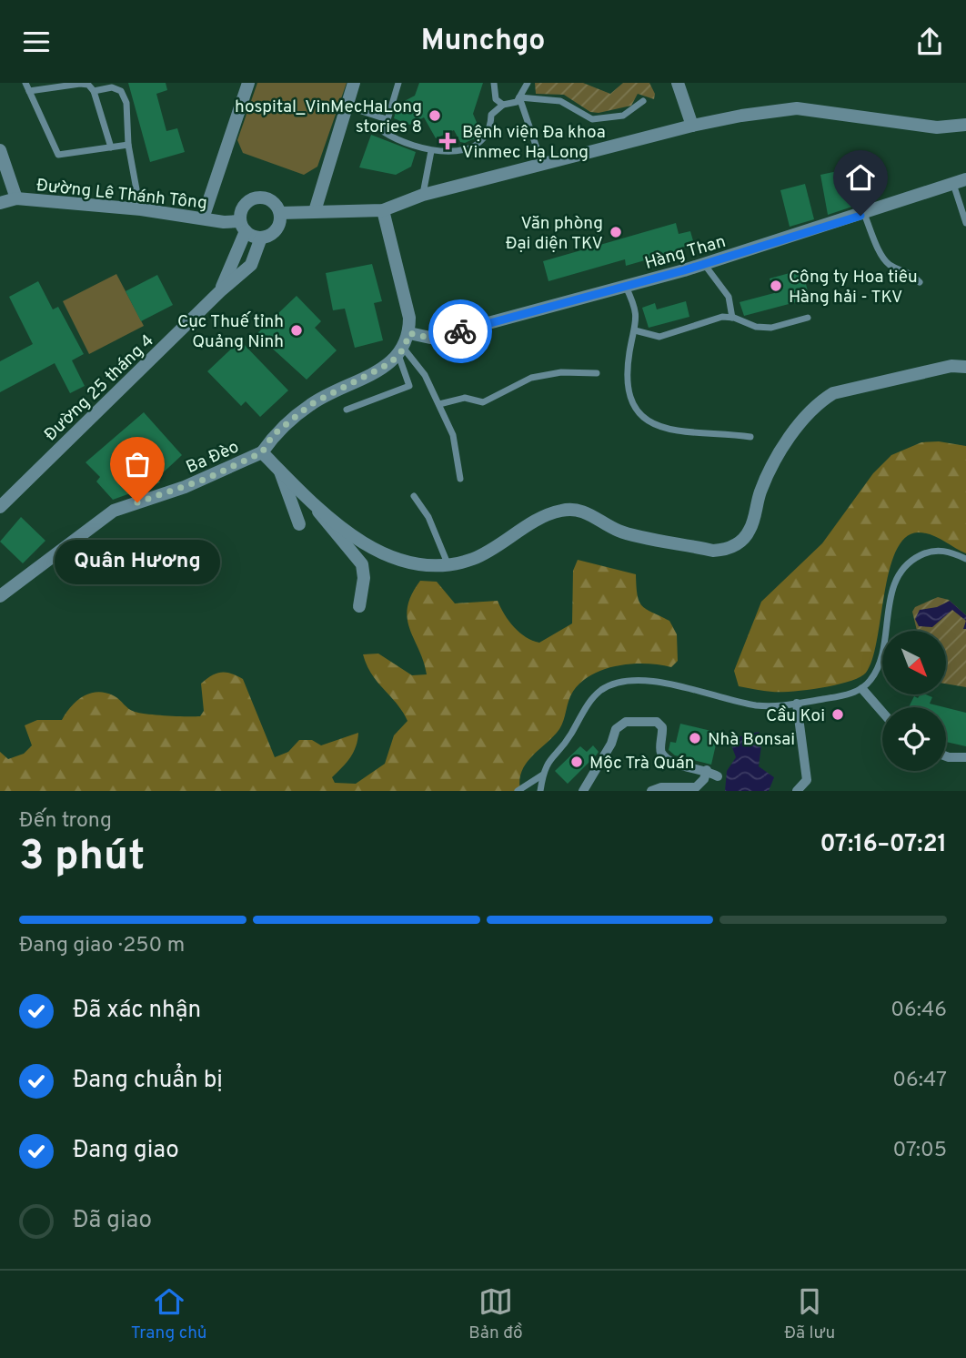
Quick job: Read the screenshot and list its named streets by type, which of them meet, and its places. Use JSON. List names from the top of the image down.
{
  "streets": {
    "street": [
      "Đường Lê Thánh Tông",
      "Hàng Than",
      "Đường 25 tháng 4",
      "Ba Đèo"
    ]
  },
  "crossings": [
    ["Đường Lê Thánh Tông", "Đường 25 tháng 4"]
  ],
  "places": {
    "other": [
      "hospital_VinMecHaLong stories 8",
      "Văn phòng Đại diện TKV",
      "Công ty Hoa tiêu Hàng hải - TKV",
      "Cục Thuế tỉnh Quảng Ninh",
      "Quân Hương",
      "Cầu Koi",
      "Nhà Bonsai",
      "Mộc Trà Quán"
    ],
    "health": ["Bệnh viện Đa khoa Vinmec Hạ Long"]
  },
  "north": "bottom right",
  "page": {
    "header": "Munchgo",
    "bubble": "Quân Hương",
    "heading": ["3 phút", "Đến trong", "07:16–07:21"],
    "bar": "Đang giao · 250 m",
    "list": [
      ["Đã xác nhận", "06:46"],
      ["Đang chuẩn bị", "06:47"],
      ["Đang giao", "07:05"],
      "Đã giao"
    ],
    "tabs": ["Trang chủ", "Bản đồ", "Đã lưu"]
  }
}
